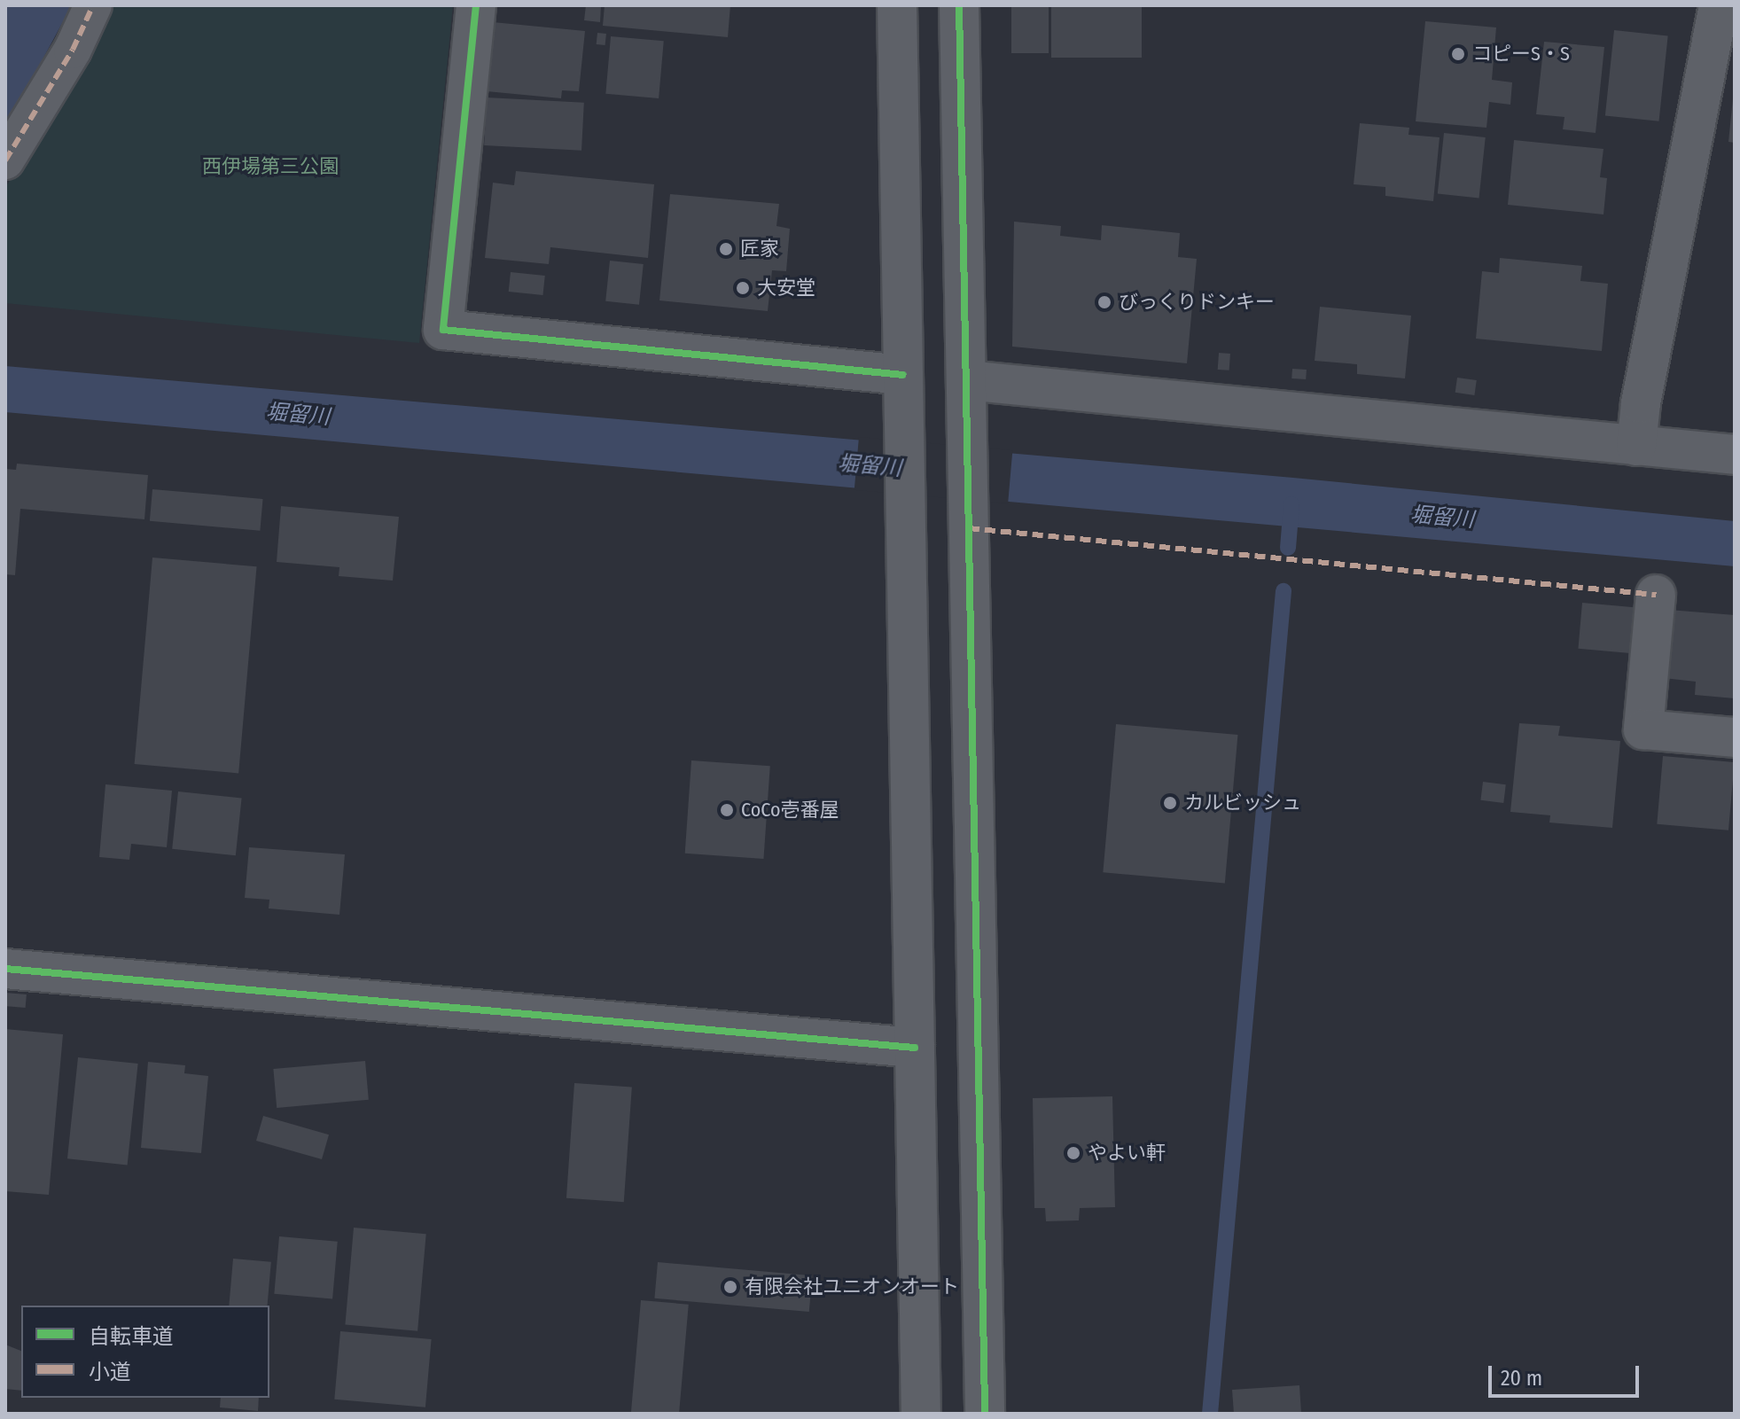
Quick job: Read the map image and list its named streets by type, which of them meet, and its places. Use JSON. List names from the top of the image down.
{
  "water": ["堀留川"],
  "parks": ["西伊場第三公園"],
  "places": [
    "コピーS・S",
    "匠家",
    "大安堂",
    "びっくりドンキー",
    "カルビッシュ",
    "CoCo壱番屋",
    "やよい軒",
    "有限会社ユニオンオート"
  ],
  "legend": ["自転車道", "小道"],
  "scale_bar": "20 m"
}
